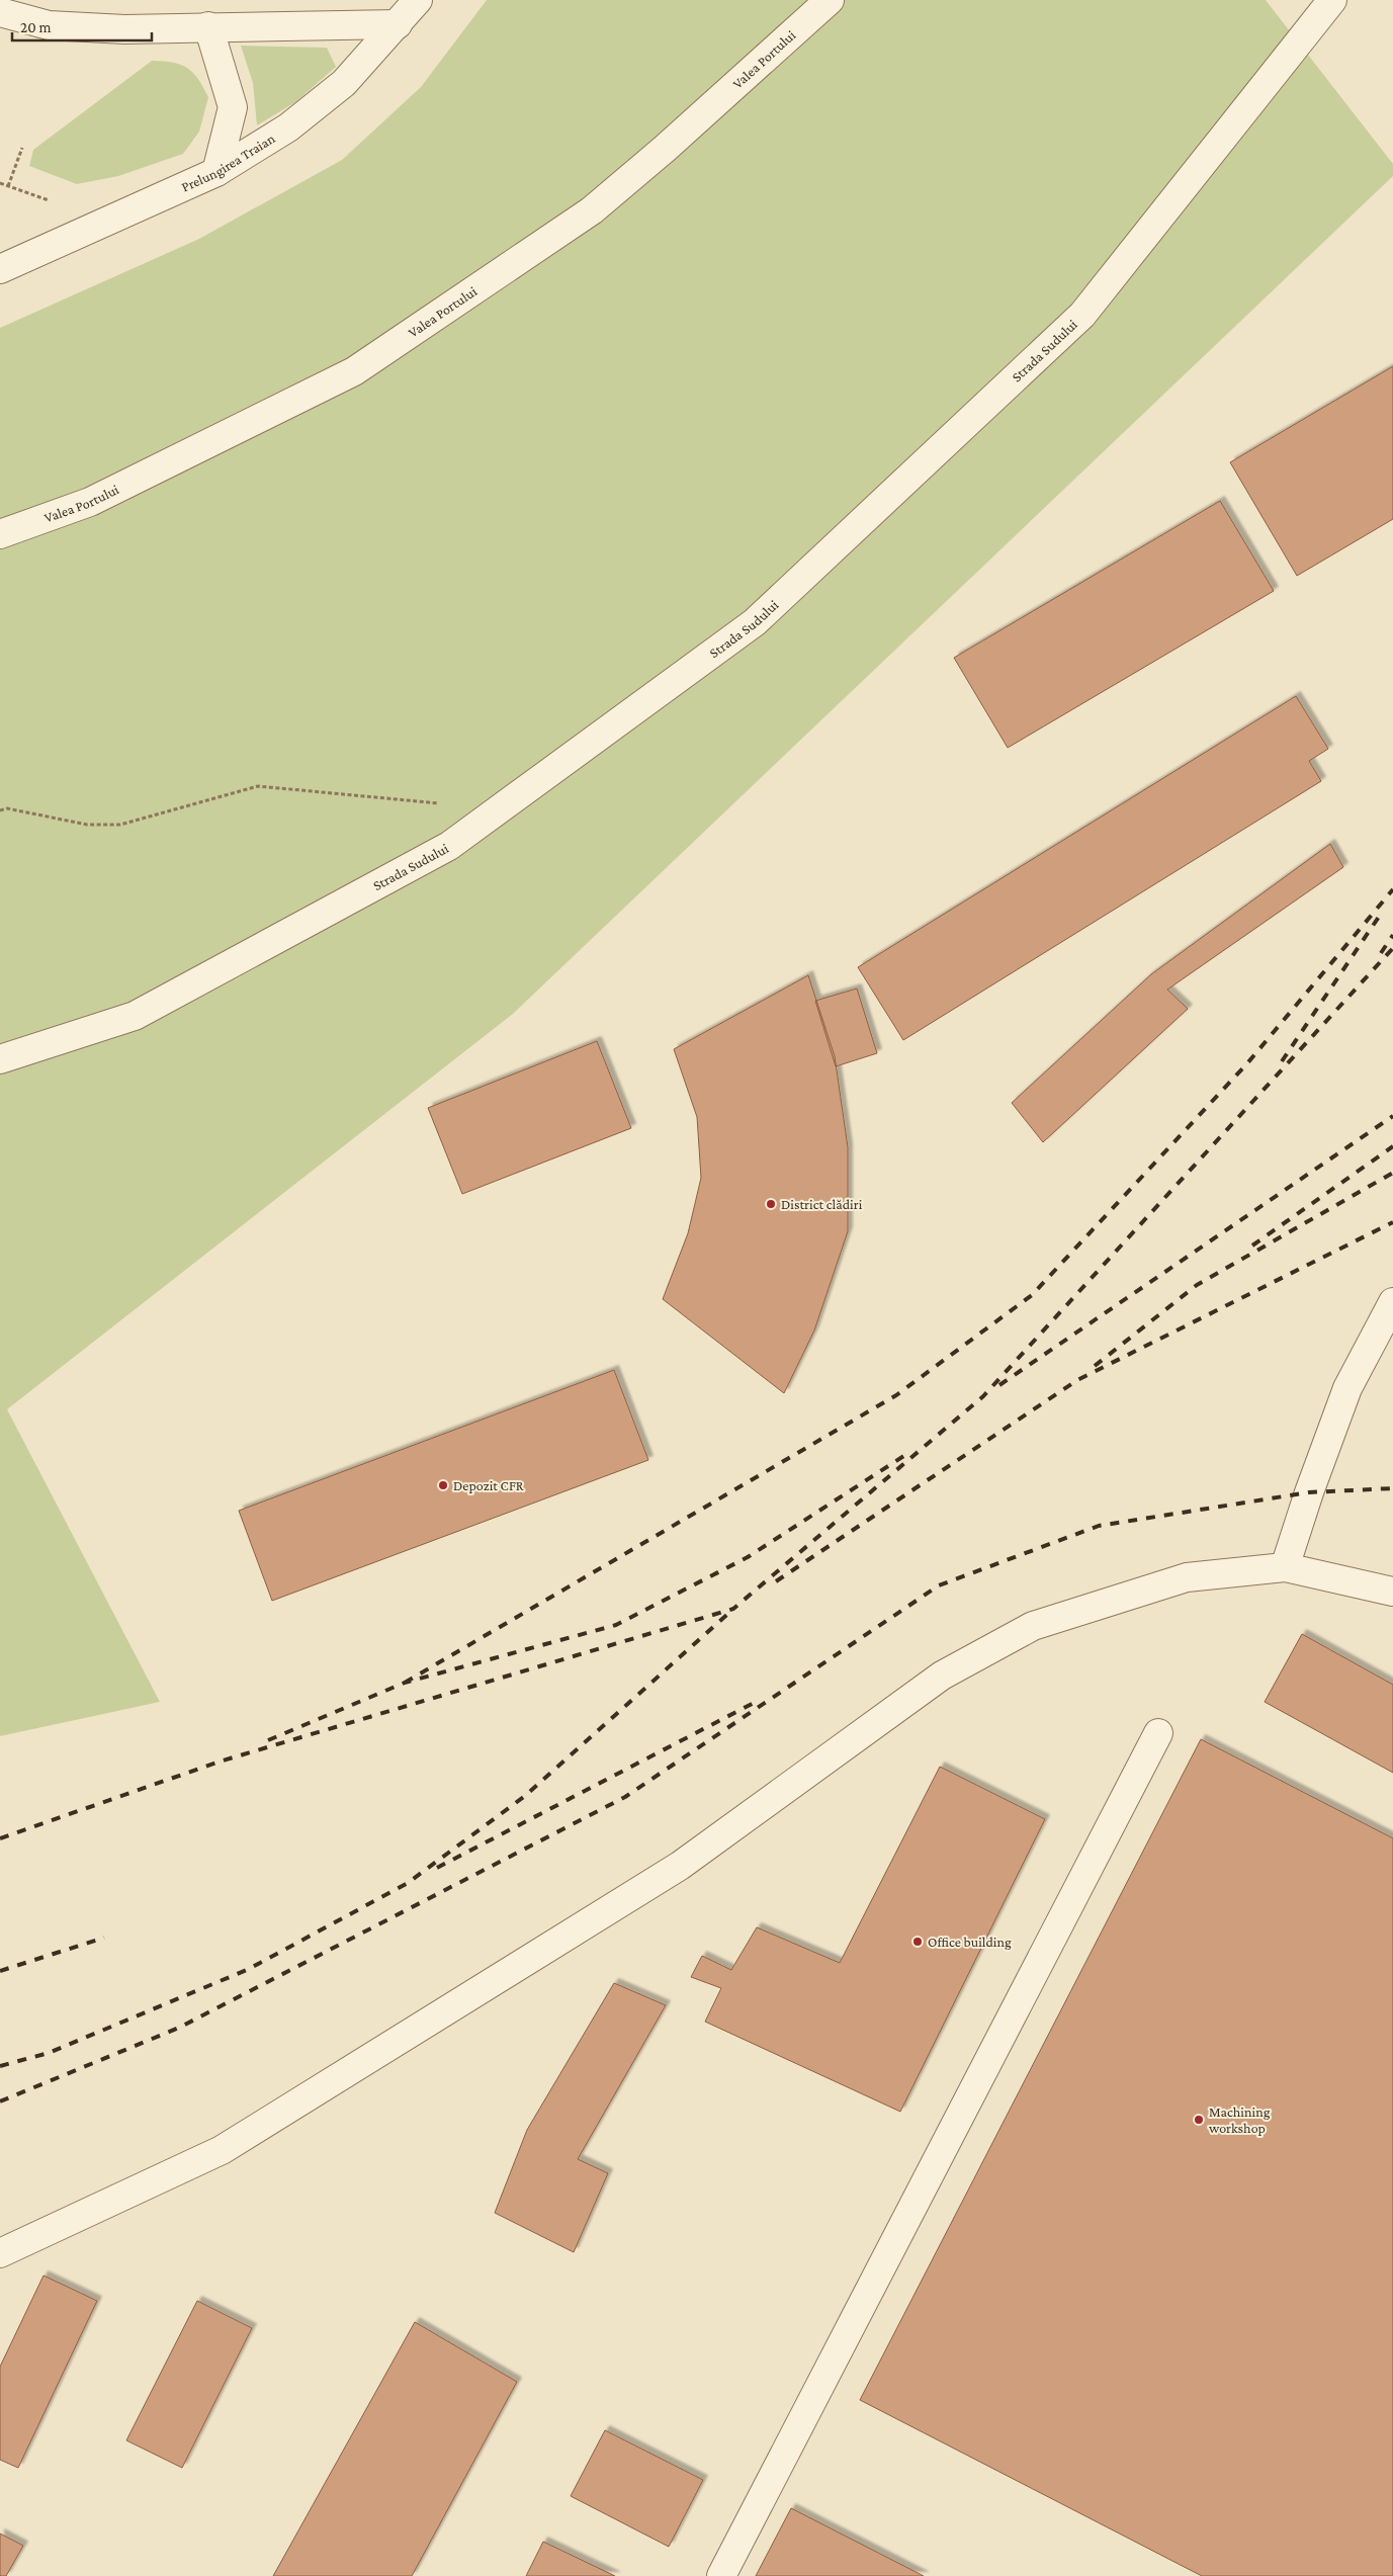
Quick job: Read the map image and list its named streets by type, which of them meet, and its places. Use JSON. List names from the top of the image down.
{
  "streets": {
    "street": ["Valea Portului", "Prelungirea Traian", "Strada Sudului"]
  },
  "places": [
    "District clădiri",
    "Depozit CFR",
    "Office building",
    "Machining workshop"
  ],
  "scale_bar": "20 m"
}
